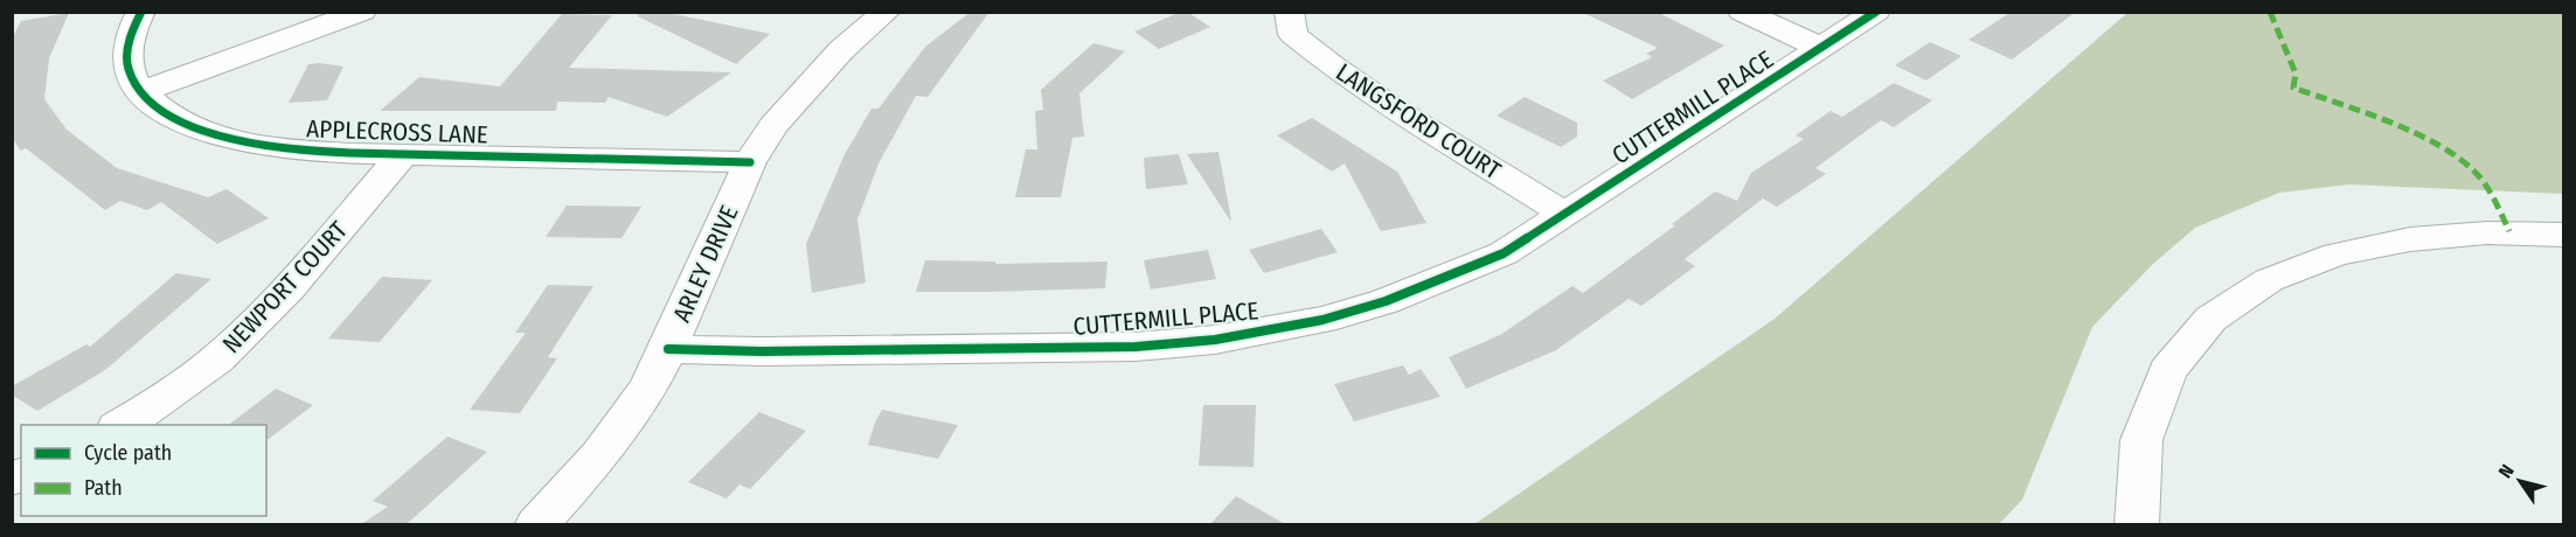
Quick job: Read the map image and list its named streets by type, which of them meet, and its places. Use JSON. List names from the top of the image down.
{
  "streets": {
    "street": [
      "CUTTERMILL PLACE",
      "LANGSFORD COURT",
      "APPLECROSS LANE",
      "ARLEY DRIVE",
      "NEWPORT COURT"
    ]
  },
  "crossings": [
    ["CUTTERMILL PLACE", "LANGSFORD COURT"],
    ["CUTTERMILL PLACE", "ARLEY DRIVE"],
    ["APPLECROSS LANE", "ARLEY DRIVE"],
    ["APPLECROSS LANE", "NEWPORT COURT"]
  ],
  "legend": ["Cycle path", "Path"],
  "north": "top left"
}
